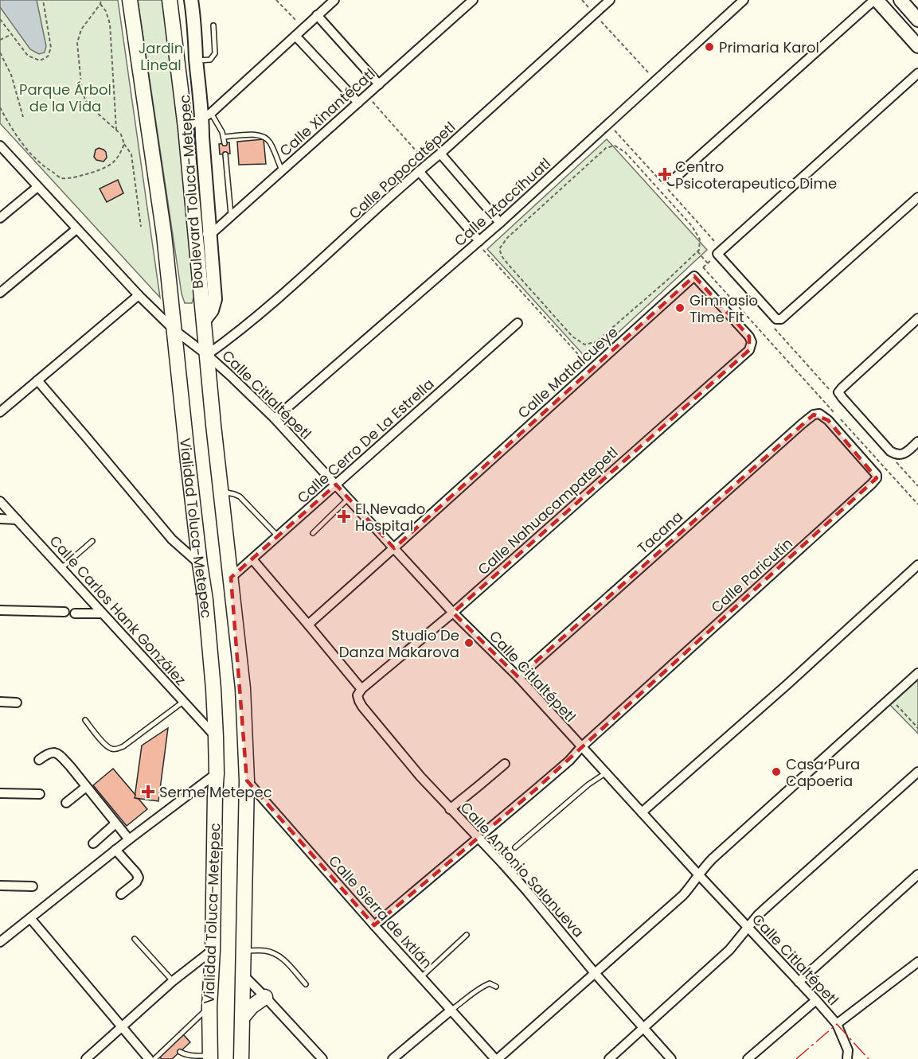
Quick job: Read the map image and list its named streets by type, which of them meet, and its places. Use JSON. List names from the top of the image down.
{
  "streets": {
    "highway": ["Vialidad Toluca-Metepec"],
    "main road": ["Boulevard Toluca-Metepec"],
    "street": [
      "Calle Xinantécatl",
      "Calle Popocatépetl",
      "Calle Iztaccíhuatl",
      "Calle Matlalcueye",
      "Calle Citlaltépetl",
      "Calle Cerro De La Estrella",
      "Calle Nahuacampatepetl",
      "Tacana",
      "Calle Paricutín",
      "Calle Carlos Hank González",
      "Calle Antonio Salanueva",
      "Calle Sierra de Ixtlán"
    ]
  },
  "crossings": [
    ["Calle Xinantécatl", "Boulevard Toluca-Metepec"],
    ["Calle Popocatépetl", "Calle Citlaltépetl"],
    ["Calle Popocatépetl", "Vialidad Toluca-Metepec"],
    ["Boulevard Toluca-Metepec", "Vialidad Toluca-Metepec"],
    ["Calle Iztaccíhuatl", "Calle Citlaltépetl"],
    ["Calle Matlalcueye", "Calle Citlaltépetl"],
    ["Calle Matlalcueye", "Calle Nahuacampatepetl"],
    ["Calle Matlalcueye", "Calle Antonio Salanueva"],
    ["Calle Citlaltépetl", "Calle Cerro De La Estrella"],
    ["Calle Citlaltépetl", "Calle Nahuacampatepetl"],
    ["Calle Citlaltépetl", "Vialidad Toluca-Metepec"],
    ["Calle Citlaltépetl", "Tacana"],
    ["Calle Citlaltépetl", "Calle Paricutín"],
    ["Calle Cerro De La Estrella", "Vialidad Toluca-Metepec"],
    ["Calle Cerro De La Estrella", "Calle Antonio Salanueva"],
    ["Calle Nahuacampatepetl", "Calle Antonio Salanueva"],
    ["Vialidad Toluca-Metepec", "Calle Carlos Hank González"],
    ["Vialidad Toluca-Metepec", "Calle Sierra de Ixtlán"],
    ["Tacana", "Calle Paricutín"],
    ["Calle Paricutín", "Calle Antonio Salanueva"],
    ["Calle Paricutín", "Calle Sierra de Ixtlán"]
  ],
  "parks": ["Jardin Lineal", "Parque Árbol de la Vida"],
  "places": {
    "other": [
      "Primaria Karol",
      "Gimnasio Time Fit",
      "Studio De Danza Makarova",
      "Casa Pura Capoeria"
    ],
    "health": ["Centro Psicoterapeutico Dime", "El Nevado Hospital", "Serme Metepec"]
  }
}
